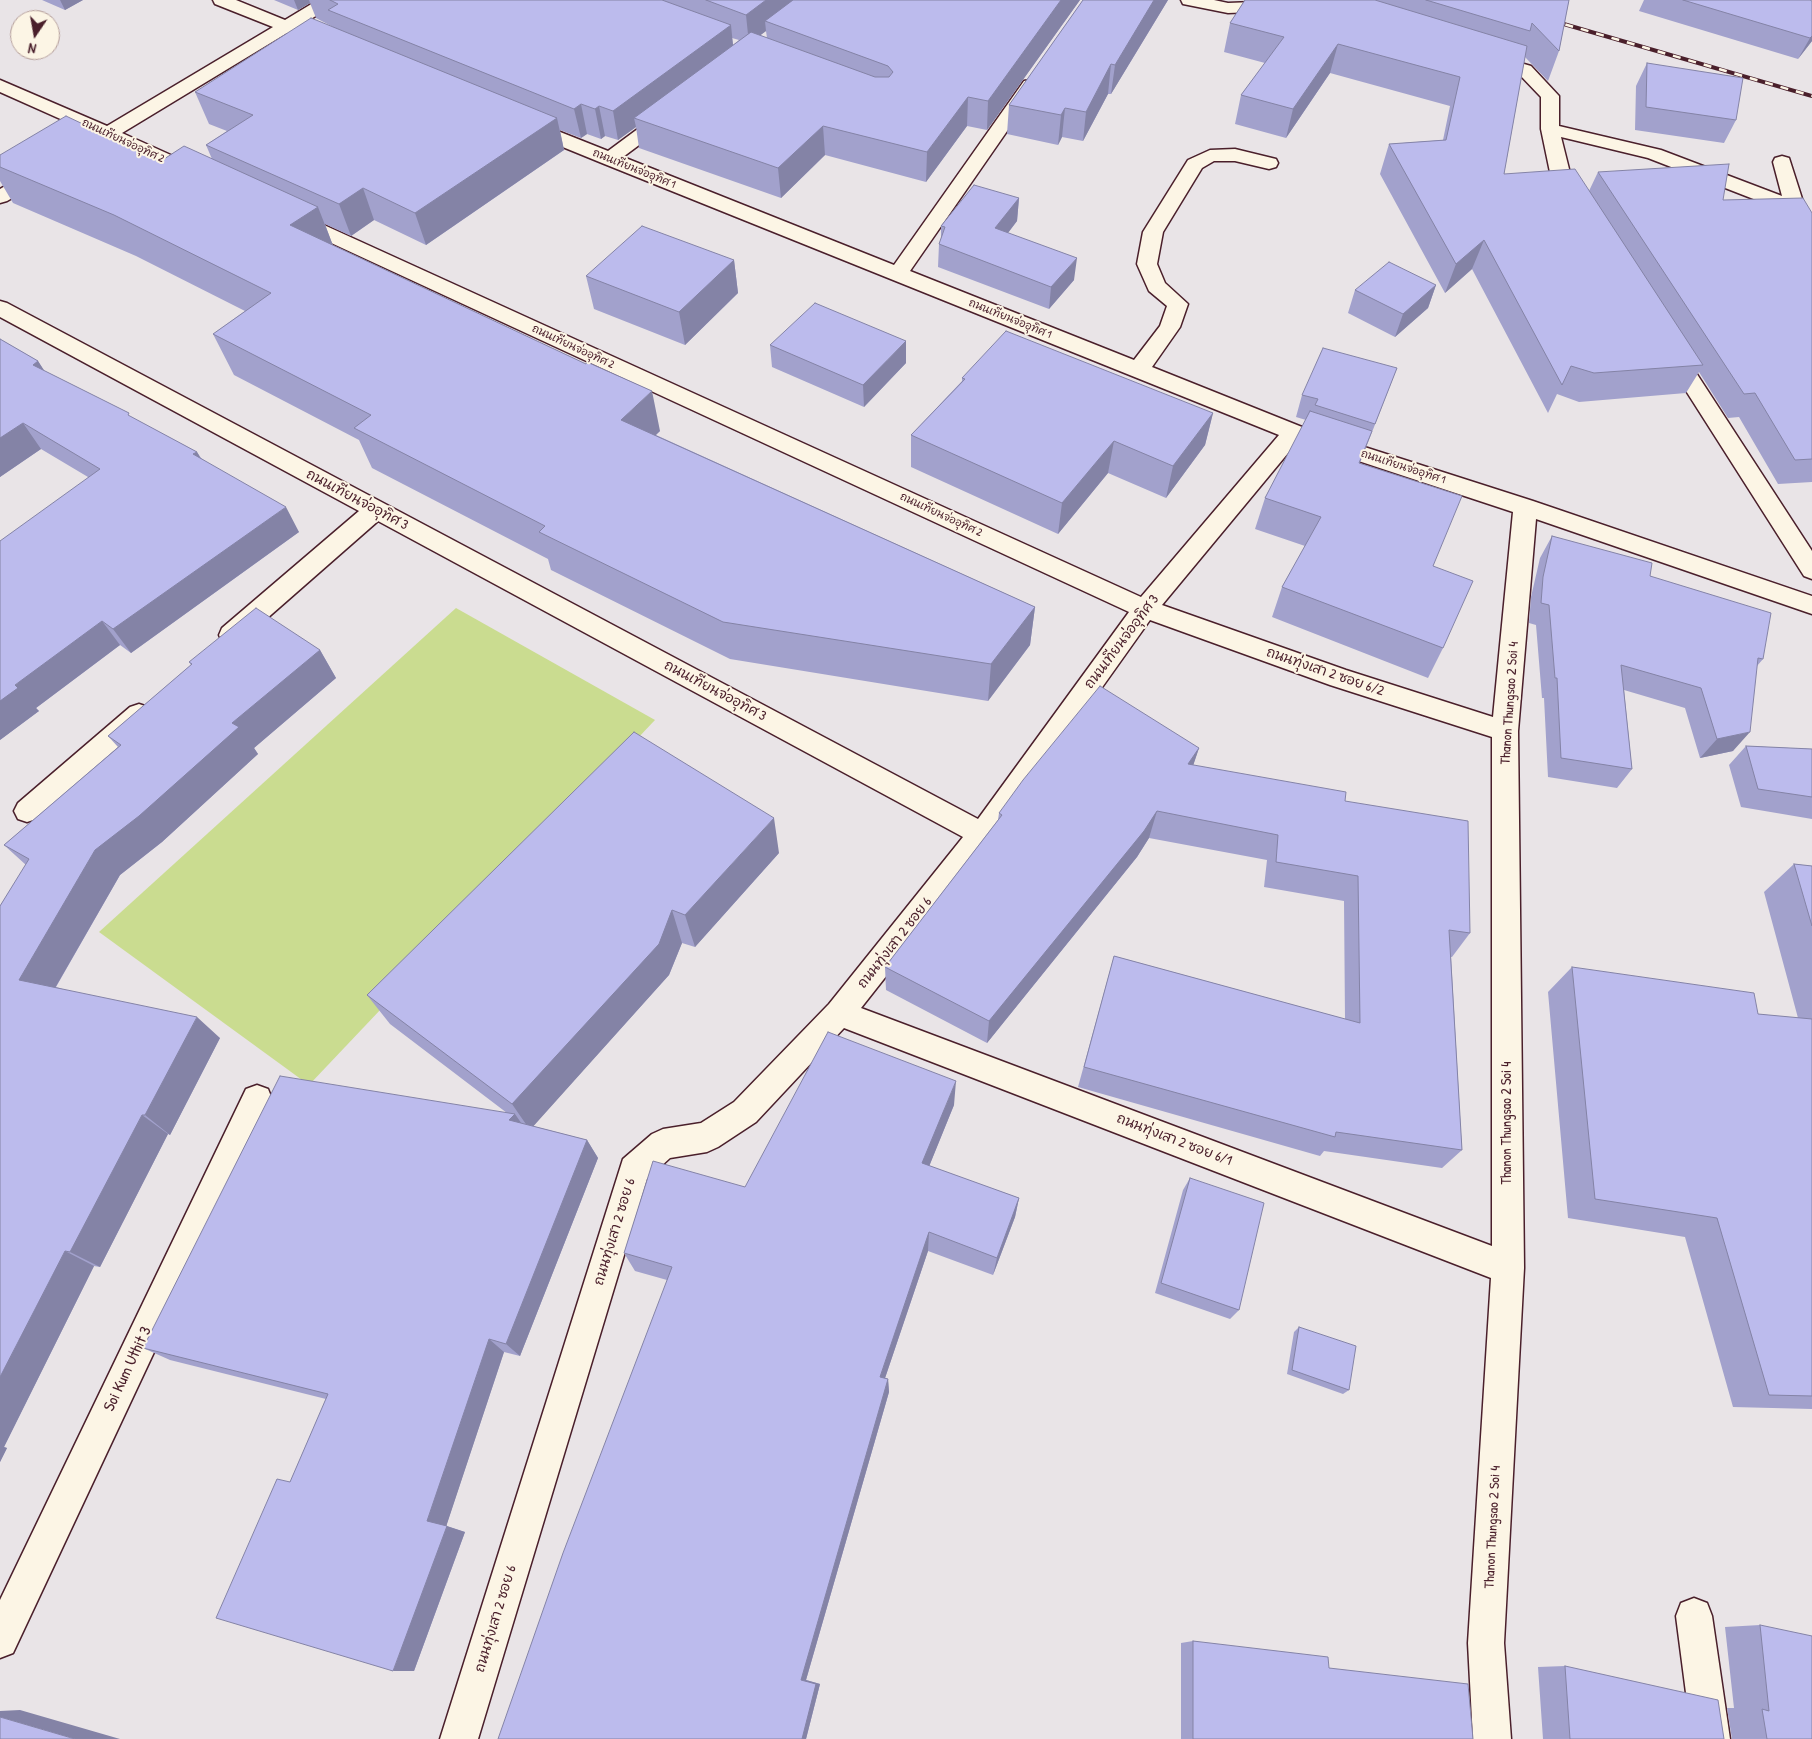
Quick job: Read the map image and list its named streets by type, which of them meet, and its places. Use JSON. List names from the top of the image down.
{
  "streets": {
    "street": [
      "ถนนเทียนจ่ออุทิศ 2",
      "ถนนเทียนจ่ออุทิศ 1",
      "ถนนเทียนจ่ออุทิศ 3",
      "ถนนทุ่งเสา 2 ซอย 6/2",
      "Thanon Thungsao 2 Soi 4",
      "ถนนทุ่งเสา 2 ซอย 6",
      "ถนนทุ่งเสา 2 ซอย 6/1",
      "Soi Kum Uthit 3"
    ]
  },
  "crossings": [
    ["ถนนเทียนจ่ออุทิศ 2", "ถนนเทียนจ่ออุทิศ 3"],
    ["ถนนเทียนจ่ออุทิศ 2", "ถนนทุ่งเสา 2 ซอย 6/2"],
    ["ถนนเทียนจ่ออุทิศ 1", "ถนนเทียนจ่ออุทิศ 3"],
    ["ถนนเทียนจ่ออุทิศ 1", "Thanon Thungsao 2 Soi 4"],
    ["ถนนเทียนจ่ออุทิศ 3", "ถนนทุ่งเสา 2 ซอย 6/2"],
    ["ถนนเทียนจ่ออุทิศ 3", "ถนนทุ่งเสา 2 ซอย 6"],
    ["ถนนทุ่งเสา 2 ซอย 6/2", "Thanon Thungsao 2 Soi 4"],
    ["Thanon Thungsao 2 Soi 4", "ถนนทุ่งเสา 2 ซอย 6/1"],
    ["ถนนทุ่งเสา 2 ซอย 6", "ถนนทุ่งเสา 2 ซอย 6/1"]
  ],
  "north": "bottom"
}
